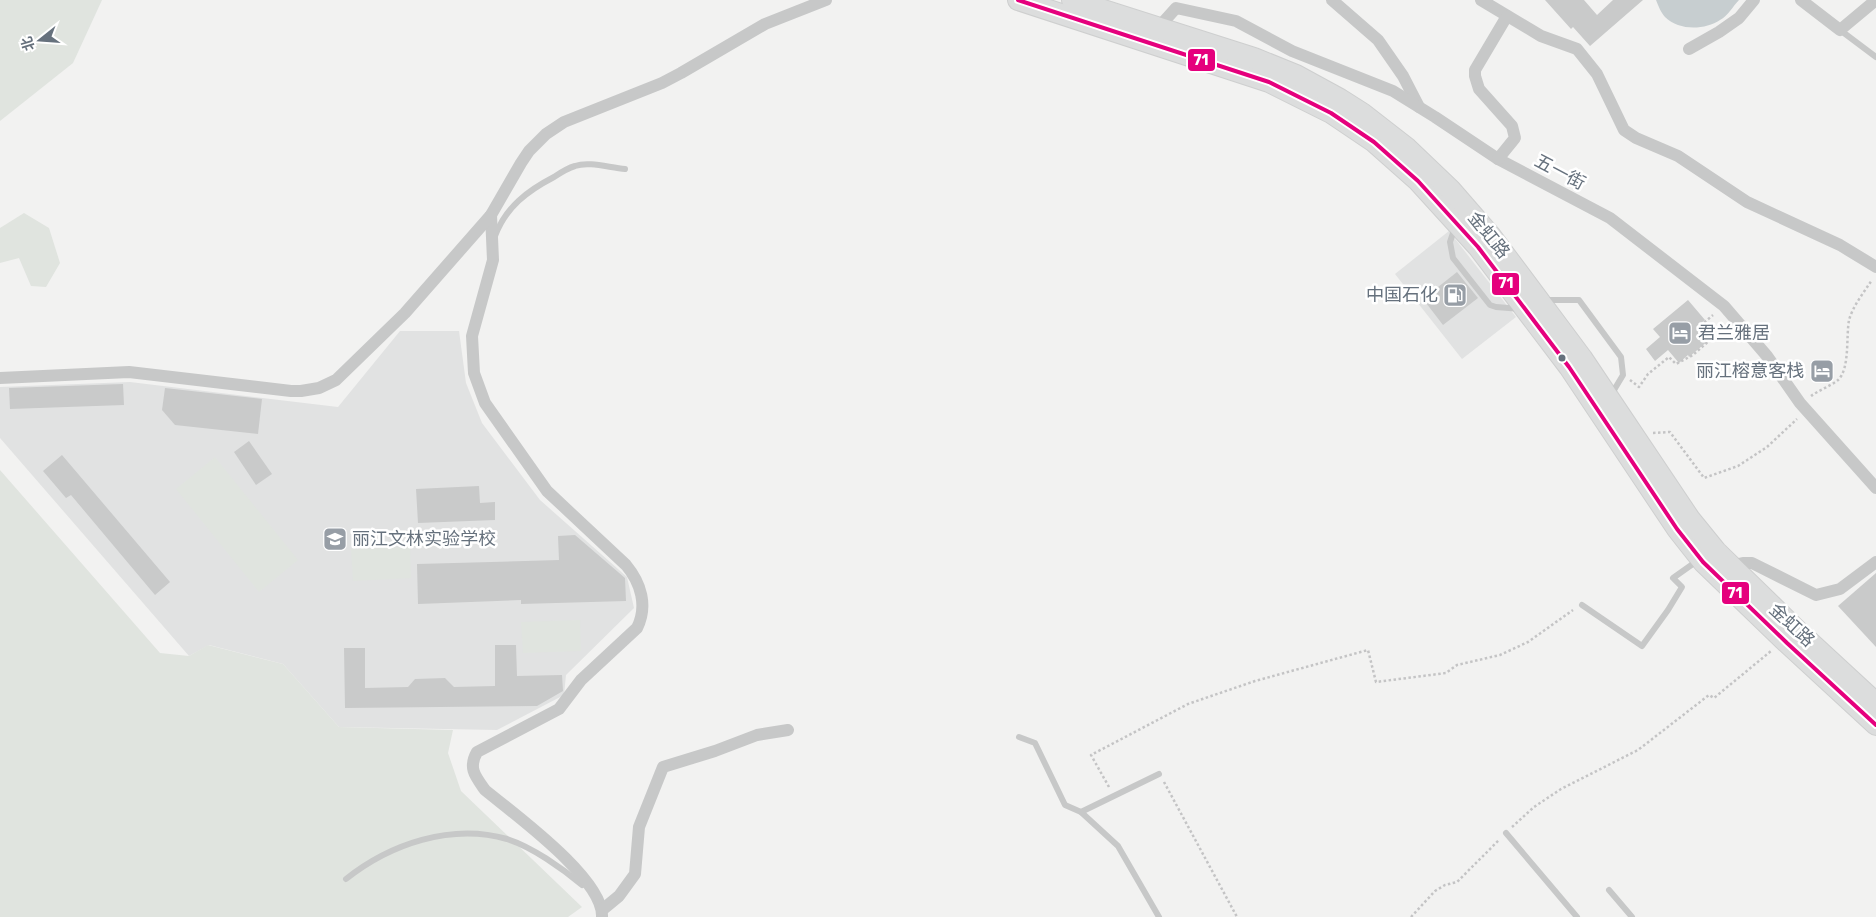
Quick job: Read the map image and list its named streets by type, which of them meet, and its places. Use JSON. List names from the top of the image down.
{
  "streets": {
    "main road": ["金虹路"],
    "street": ["五一街"]
  },
  "crossings": [
    ["五一街", "金虹路"]
  ],
  "places": {
    "fuel station": ["中国石化"],
    "hotel": ["君兰雅居", "丽江榕意客栈"],
    "school or university": ["丽江文林实验学校"]
  },
  "lines": ["transit line 71"],
  "north": "left"
}
